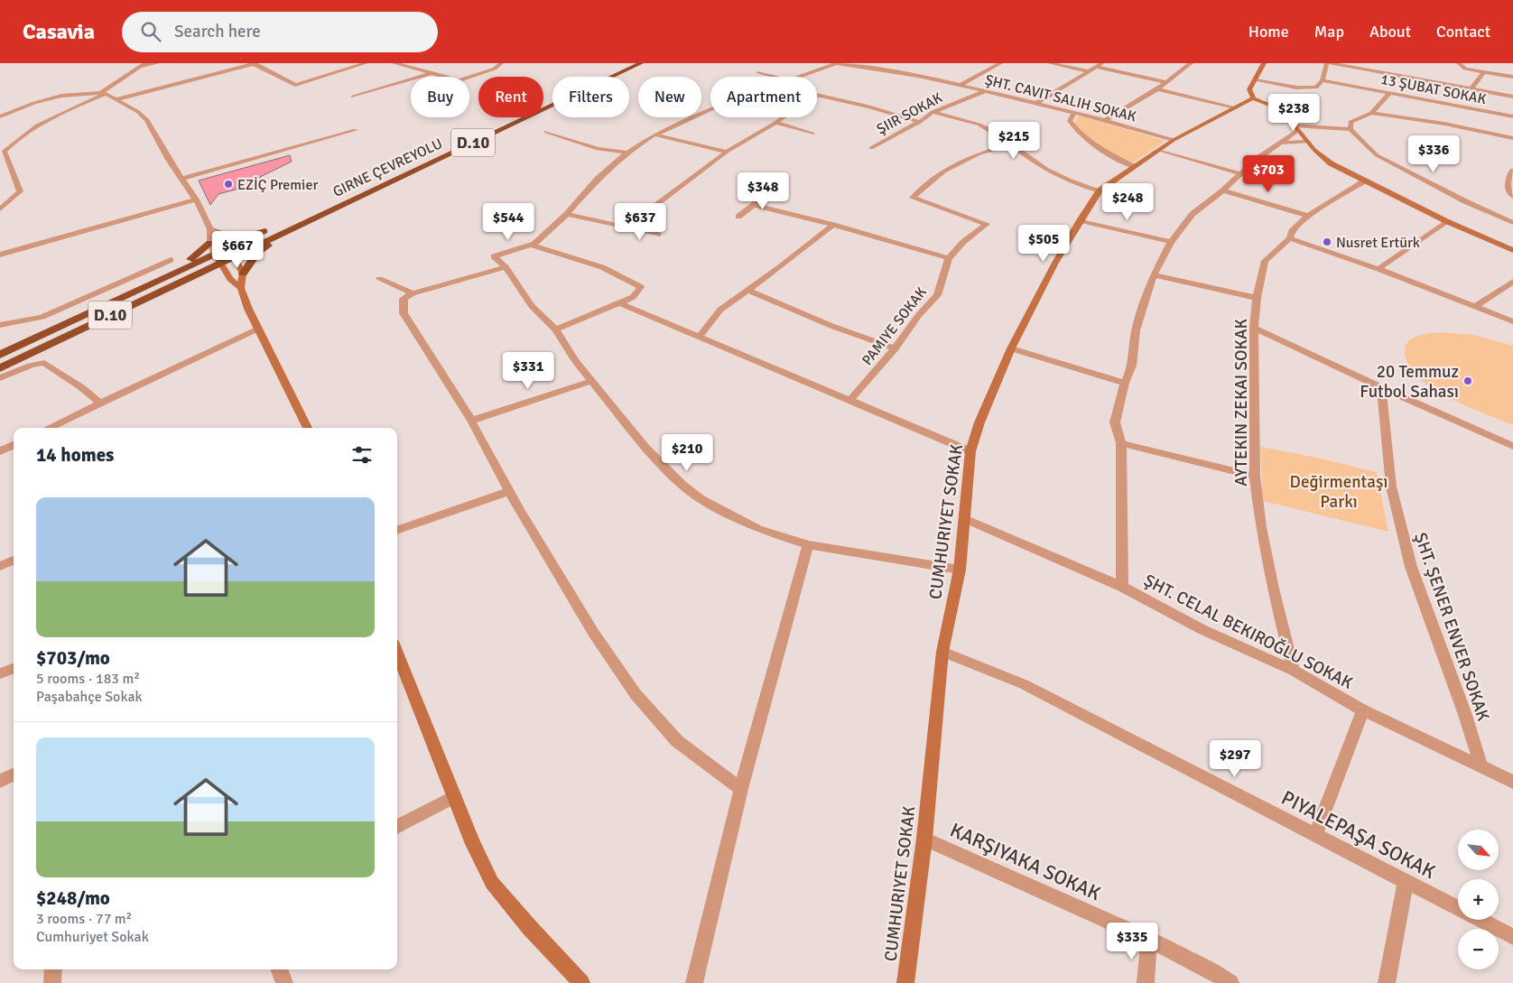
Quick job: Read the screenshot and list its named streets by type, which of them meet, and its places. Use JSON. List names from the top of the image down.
{
  "streets": {
    "highway": ["D.10", "GIRNE ÇEVREYOLU"],
    "street": [
      "13 ŞUBAT SOKAK",
      "ŞHT. CAVIT SALIH SOKAK",
      "ŞIIR SOKAK",
      "PAMIYE SOKAK",
      "AYTEKIN ZEKAI SOKAK",
      "CUMHURIYET SOKAK",
      "ŞHT. ŞENER ENVER SOKAK",
      "ŞHT. CELAL BEKIROĞLU SOKAK",
      "PIYALEPAŞA SOKAK"
    ]
  },
  "crossings": [
    ["ŞHT. CAVIT SALIH SOKAK", "ŞIIR SOKAK"],
    ["ŞHT. CAVIT SALIH SOKAK", "CUMHURIYET SOKAK"],
    ["AYTEKIN ZEKAI SOKAK", "ŞHT. CELAL BEKIROĞLU SOKAK"],
    ["CUMHURIYET SOKAK", "ŞHT. CELAL BEKIROĞLU SOKAK"],
    ["CUMHURIYET SOKAK", "PIYALEPAŞA SOKAK"],
    ["ŞHT. ŞENER ENVER SOKAK", "ŞHT. CELAL BEKIROĞLU SOKAK"]
  ],
  "parks": ["Değirmentaşı Parkı"],
  "places": ["EZİÇ Premier", "Nusret Ertürk", "20 Temmuz Futbol Sahası"],
  "north": "bottom right",
  "page": {
    "header": "Casavia",
    "search": "Search here",
    "nav": [
      "Home",
      "Map",
      "About",
      "Contact"
    ],
    "chip": [
      "Buy",
      "Rent",
      "Filters",
      "New",
      "Apartment"
    ],
    "price": [
      "$238",
      "$215",
      "$336",
      "$703",
      "$348",
      "$248",
      "$544",
      "$637",
      "$505",
      "$667",
      "$331",
      "$210",
      "$297",
      "$335"
    ],
    "heading": "14 homes",
    "list": [
      {
        "name": "$703/mo",
        "note": "5 rooms · 183 m² · Paşabahçe Sokak"
      },
      {
        "name": "$248/mo",
        "note": "3 rooms · 77 m² · Cumhuriyet Sokak"
      }
    ],
    "map_buttons": ["+", "−"]
  }
}
